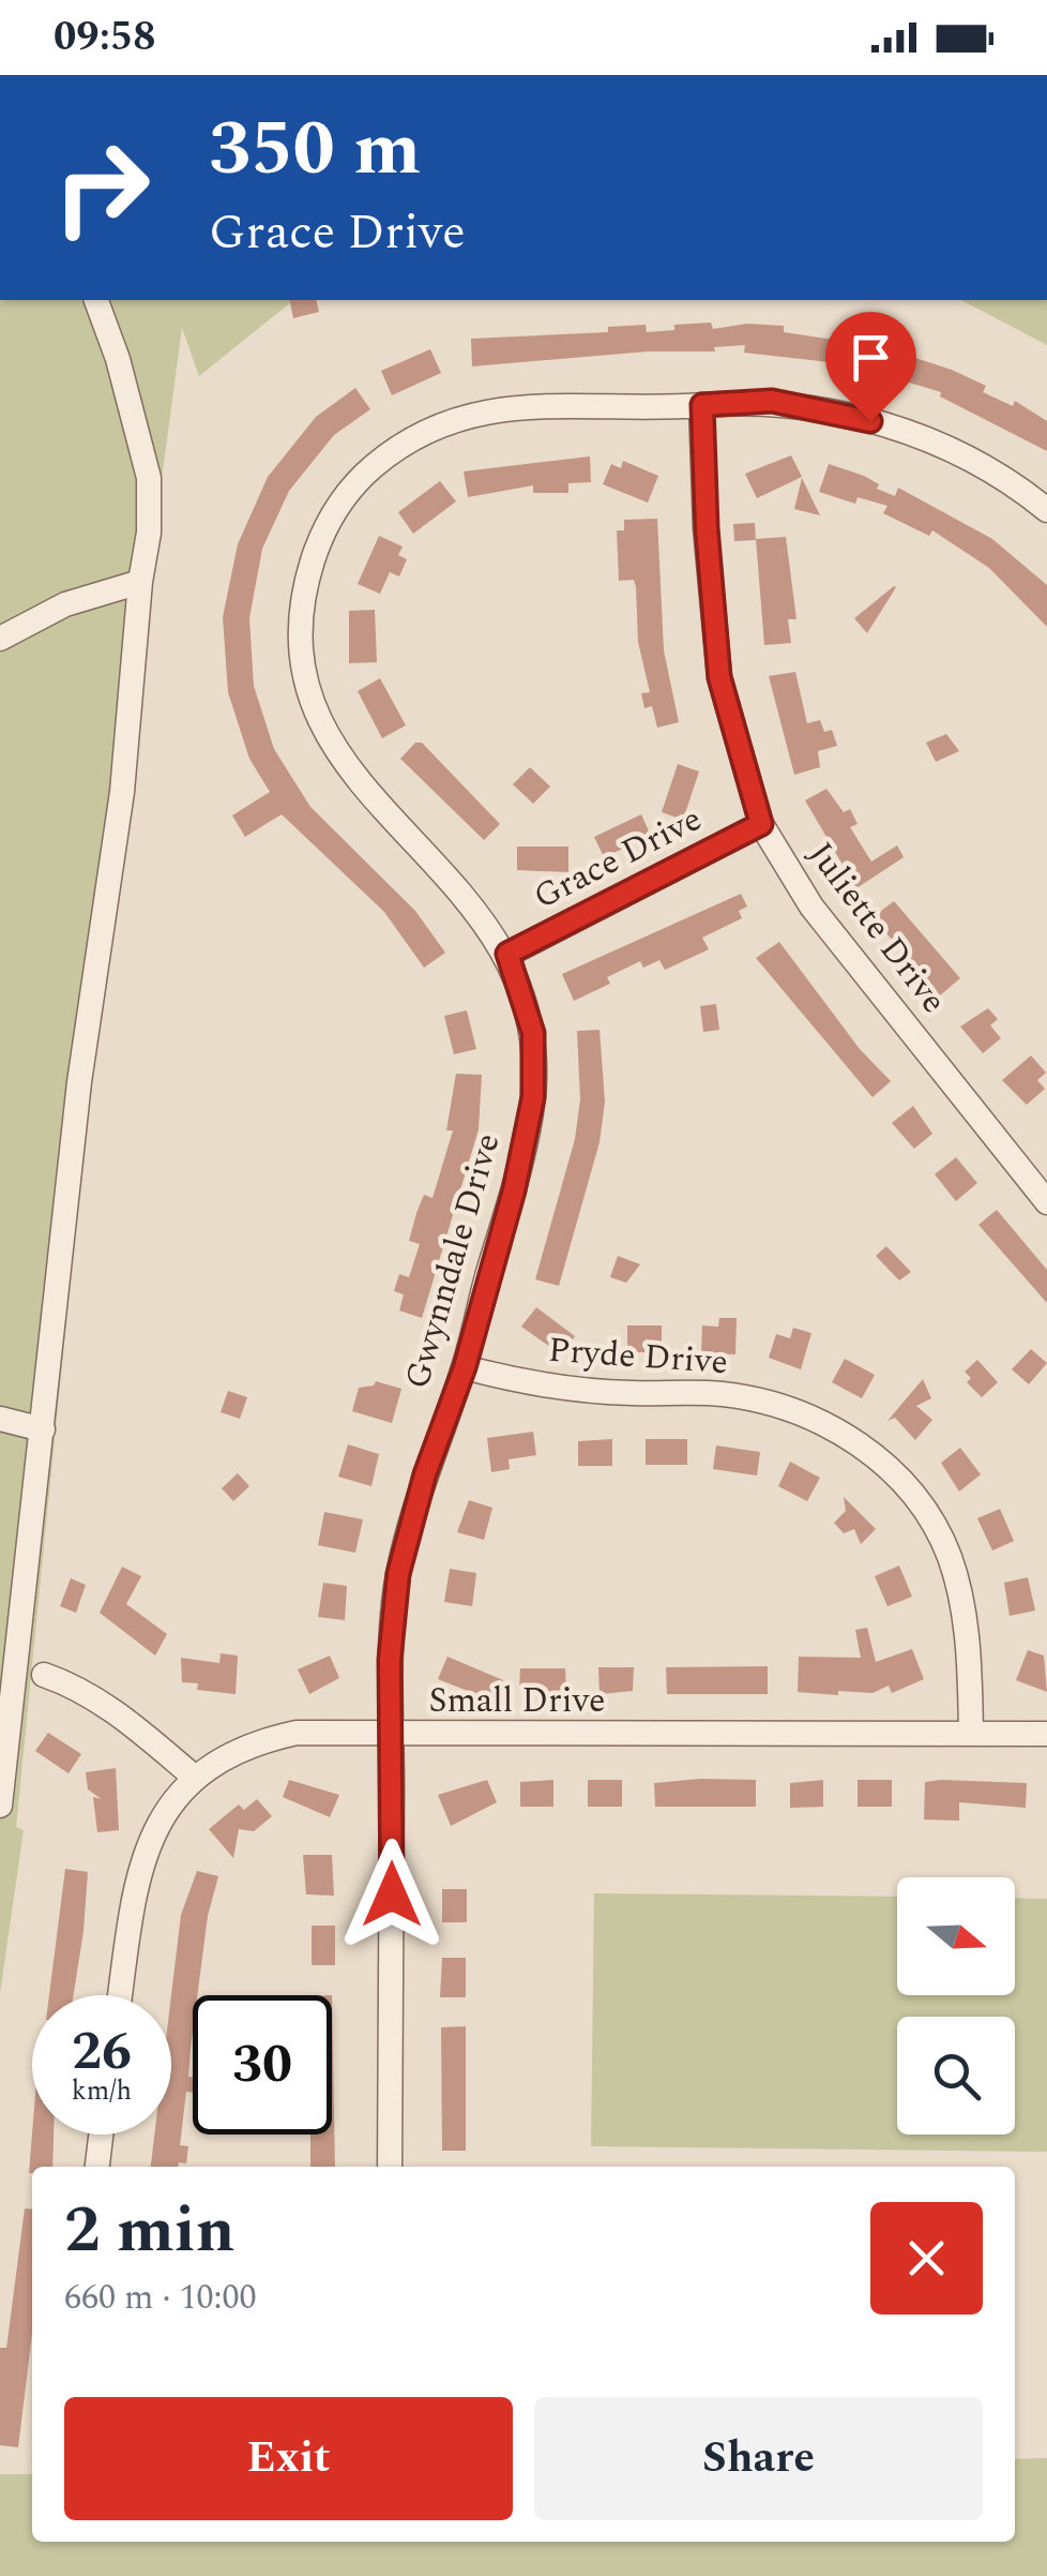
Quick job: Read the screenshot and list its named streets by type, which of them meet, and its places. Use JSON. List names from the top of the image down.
{
  "streets": {
    "street": [
      "Grace Drive",
      "Juliette Drive",
      "Gwynndale Drive",
      "Pryde Drive",
      "Small Drive"
    ]
  },
  "crossings": [
    ["Grace Drive", "Juliette Drive"],
    ["Grace Drive", "Gwynndale Drive"],
    ["Juliette Drive", "Gwynndale Drive"],
    ["Gwynndale Drive", "Pryde Drive"],
    ["Gwynndale Drive", "Small Drive"],
    ["Pryde Drive", "Small Drive"]
  ],
  "north": "right",
  "page": {
    "status": "09:58",
    "turn": ["350 m", "Grace Drive"],
    "speed": "26 km/h",
    "limit": "30",
    "heading": ["2 min", "660 m · 10:00"],
    "buttons": ["Exit", "Share"]
  }
}
